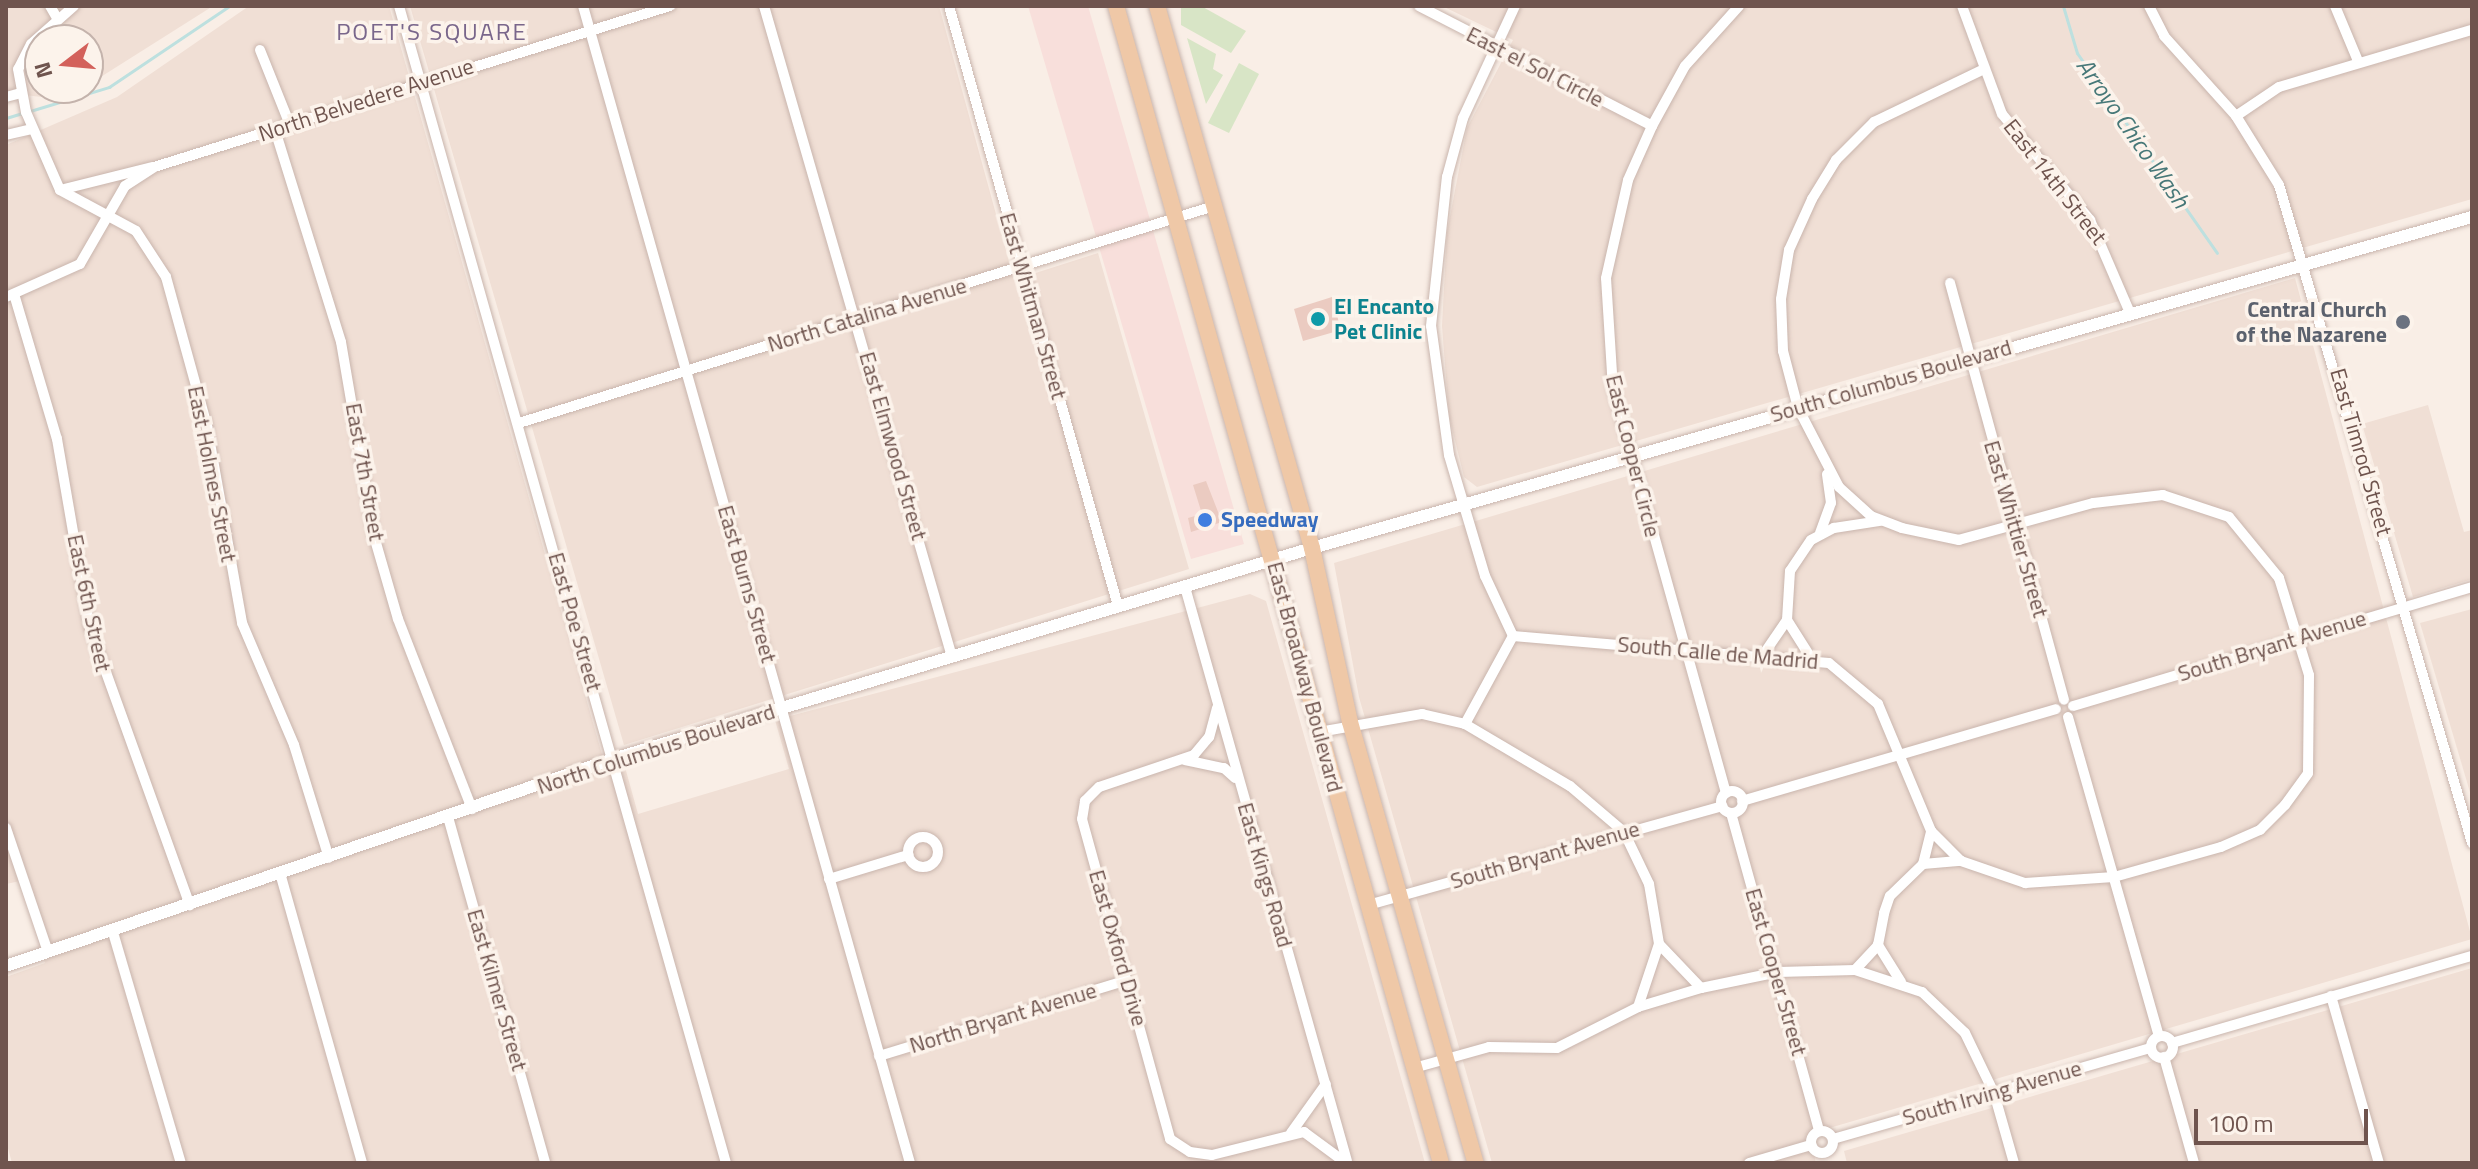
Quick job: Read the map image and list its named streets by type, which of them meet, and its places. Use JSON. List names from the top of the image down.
{
  "streets": {
    "main road": ["East Broadway Boulevard"],
    "street": [
      "East el Sol Circle",
      "North Belvedere Avenue",
      "East 14th Street",
      "East Whitman Street",
      "North Catalina Avenue",
      "South Columbus Boulevard",
      "East Elmwood Street",
      "East Timrod Street",
      "East Cooper Circle",
      "East 7th Street",
      "East Holmes Street",
      "East Whittier Street",
      "East Burns Street",
      "East 6th Street",
      "East Poe Street",
      "South Bryant Avenue",
      "South Calle de Madrid",
      "North Columbus Boulevard",
      "East Kings Road",
      "East Oxford Drive",
      "East Cooper Street",
      "East Kilmer Street",
      "North Bryant Avenue",
      "South Irving Avenue"
    ]
  },
  "crossings": [
    ["East el Sol Circle", "East Cooper Circle"],
    ["North Belvedere Avenue", "East 7th Street"],
    ["North Belvedere Avenue", "East Holmes Street"],
    ["North Belvedere Avenue", "East Burns Street"],
    ["North Belvedere Avenue", "East 6th Street"],
    ["North Belvedere Avenue", "East Poe Street"],
    ["East 14th Street", "South Columbus Boulevard"],
    ["East Whitman Street", "North Catalina Avenue"],
    ["East Whitman Street", "North Columbus Boulevard"],
    ["North Catalina Avenue", "East Elmwood Street"],
    ["North Catalina Avenue", "East Burns Street"],
    ["North Catalina Avenue", "East Poe Street"],
    ["North Catalina Avenue", "East Broadway Boulevard"],
    ["South Columbus Boulevard", "East Timrod Street"],
    ["South Columbus Boulevard", "East Cooper Circle"],
    ["South Columbus Boulevard", "East Whittier Street"],
    ["South Columbus Boulevard", "East Broadway Boulevard"],
    ["South Columbus Boulevard", "North Columbus Boulevard"],
    ["East Elmwood Street", "North Columbus Boulevard"],
    ["East Timrod Street", "South Bryant Avenue"],
    ["East Cooper Circle", "South Calle de Madrid"],
    ["East 7th Street", "North Columbus Boulevard"],
    ["East Holmes Street", "North Columbus Boulevard"],
    ["East Whittier Street", "South Bryant Avenue"],
    ["East Whittier Street", "South Calle de Madrid"],
    ["East Burns Street", "North Columbus Boulevard"],
    ["East Burns Street", "North Bryant Avenue"],
    ["East 6th Street", "North Columbus Boulevard"],
    ["East Poe Street", "North Columbus Boulevard"],
    ["South Bryant Avenue", "South Calle de Madrid"],
    ["South Bryant Avenue", "East Broadway Boulevard"],
    ["East Broadway Boulevard", "North Columbus Boulevard"],
    ["North Columbus Boulevard", "East Kings Road"],
    ["North Columbus Boulevard", "East Kilmer Street"],
    ["East Oxford Drive", "North Bryant Avenue"]
  ],
  "districts": ["POET'S SQUARE"],
  "water": ["Arroyo Chico Wash"],
  "places": ["El Encanto Pet Clinic", "Central Church of the Nazarene", "Speedway"],
  "scale_bar": "100 m",
  "north": "left"
}
